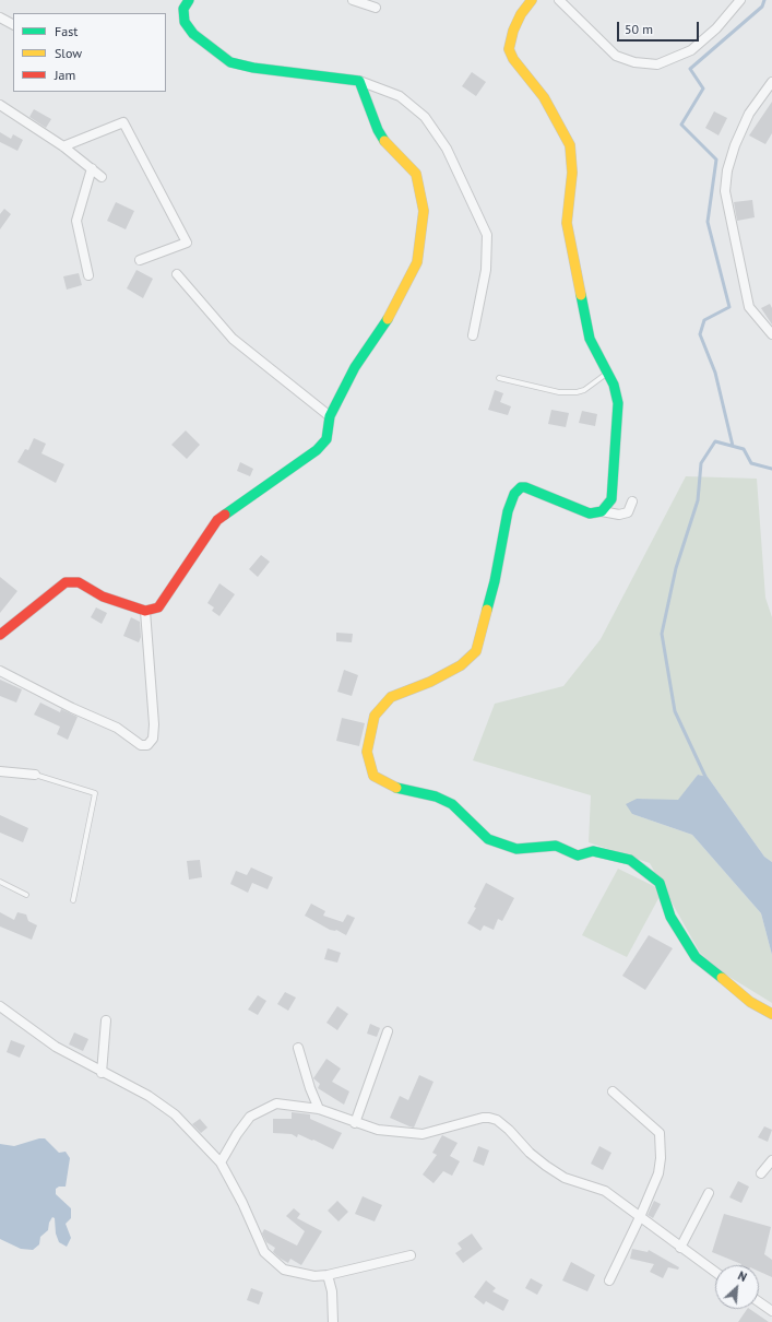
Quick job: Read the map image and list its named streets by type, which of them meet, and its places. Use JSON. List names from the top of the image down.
{
  "legend": ["Fast", "Slow", "Jam"],
  "scale_bar": "50 m",
  "north": "top right"
}
